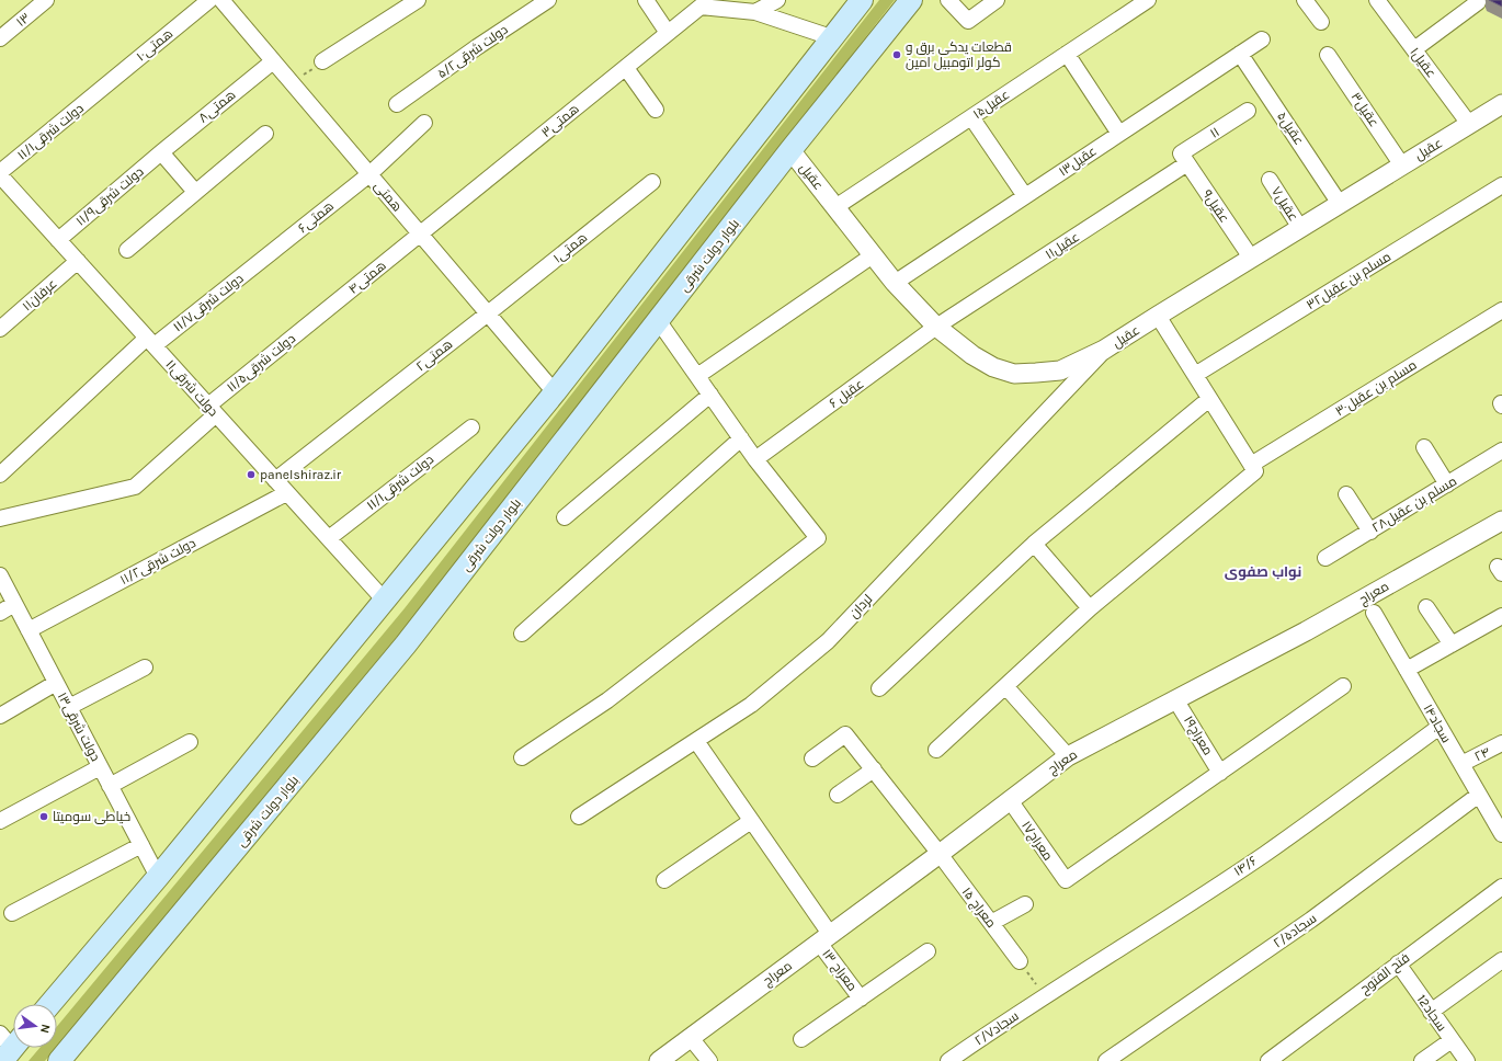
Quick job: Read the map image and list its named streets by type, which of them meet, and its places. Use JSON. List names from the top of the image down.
{
  "streets": {
    "main road": ["بلوار دولت شرقی"],
    "street": [
      "۱۳",
      "۱۰همتی",
      "۵/۲دولت شرقی",
      "عقیل۱",
      "عقیل۱۵",
      "همتی۸",
      "عقیل۳",
      "۳همتی",
      "عقیل۵",
      "۱۱/۱دولت شرقی",
      "۱۱",
      "عقیل",
      "عقیل۱۳",
      "۱۱/۹دولت شرقی",
      "همتی",
      "عقیل۷",
      "عقیل۹",
      "۶همتی",
      "عقیل۱۱",
      "۱همتی",
      "۴همتی",
      "مسلم بن عقیل۳۲",
      "۱۱عرفان",
      "۱۱/۷دولت شرقی",
      "۲همتی",
      "۱۱/۵دولت شرقی",
      "۱۱دولت شرقی",
      "مسلم بن عقیل۳۰",
      "عقیل ۶",
      "مسلم بن عقیل۲۸",
      "۱۱/۲دولت شرقی",
      "معراج",
      "لردان",
      "۱۴سجاد",
      "۱۳دولت شرقی",
      "معراج۱۹",
      "۲۴",
      "معراج۱۷",
      "۱۴/۶",
      "معراج ۱۵",
      "۲/۵سجاد",
      "معراج ۱۳",
      "فتح الفتوح",
      "12سجاد",
      "سجاد۲/۷"
    ]
  },
  "crossings": [
    ["۱۰همتی", "۱۱/۱دولت شرقی"],
    ["عقیل۱", "عقیل"],
    ["عقیل۱۵", "عقیل"],
    ["همتی۸", "۱۱/۹دولت شرقی"],
    ["همتی۸", "همتی"],
    ["عقیل۳", "عقیل"],
    ["۳همتی", "همتی"],
    ["۳همتی", "۴همتی"],
    ["عقیل۵", "عقیل"],
    ["عقیل۵", "عقیل۱۳"],
    ["۱۱/۱دولت شرقی", "۱۱دولت شرقی"],
    ["۱۱", "عقیل۹"],
    ["۱۱", "عقیل۱۱"],
    ["عقیل", "عقیل۱۳"],
    ["عقیل", "عقیل۷"],
    ["عقیل", "عقیل۹"],
    ["عقیل", "عقیل۱۱"],
    ["عقیل", "بلوار دولت شرقی"],
    ["عقیل", "عقیل ۶"],
    ["عقیل", "لردان"],
    ["۱۱/۹دولت شرقی", "۱۱دولت شرقی"],
    ["همتی", "۶همتی"],
    ["همتی", "۱همتی"],
    ["همتی", "۴همتی"],
    ["همتی", "۲همتی"],
    ["عقیل۹", "عقیل۱۱"],
    ["۶همتی", "۱۱/۷دولت شرقی"],
    ["عقیل۱۱", "عقیل ۶"],
    ["۱همتی", "۲همتی"],
    ["۴همتی", "۱۱/۵دولت شرقی"],
    ["۱۱عرفان", "۱۱دولت شرقی"],
    ["۱۱/۷دولت شرقی", "۱۱دولت شرقی"],
    ["۲همتی", "۱۱دولت شرقی"],
    ["۱۱/۵دولت شرقی", "۱۱دولت شرقی"],
    ["۱۱دولت شرقی", "۱۱/۲دولت شرقی"],
    ["۱۱/۲دولت شرقی", "۱۳دولت شرقی"],
    ["معراج", "معراج۱۹"],
    ["معراج", "معراج۱۷"],
    ["معراج", "معراج ۱۵"],
    ["معراج", "معراج ۱۳"],
    ["لردان", "معراج ۱۳"],
    ["۱۴سجاد", "۲۴"],
    ["۱۴سجاد", "۱۴/۶"],
    ["۱۴سجاد", "۲/۵سجاد"],
    ["معراج۱۹", "معراج۱۷"],
    ["۱۴/۶", "سجاد۲/۷"],
    ["فتح الفتوح", "12سجاد"]
  ],
  "districts": ["نواب صفوی"],
  "places": ["قطعات یدکی برق و کولر اتومبیل امین", "panelshiraz.ir", "خیاطی سومیتا"],
  "north": "right"
}
